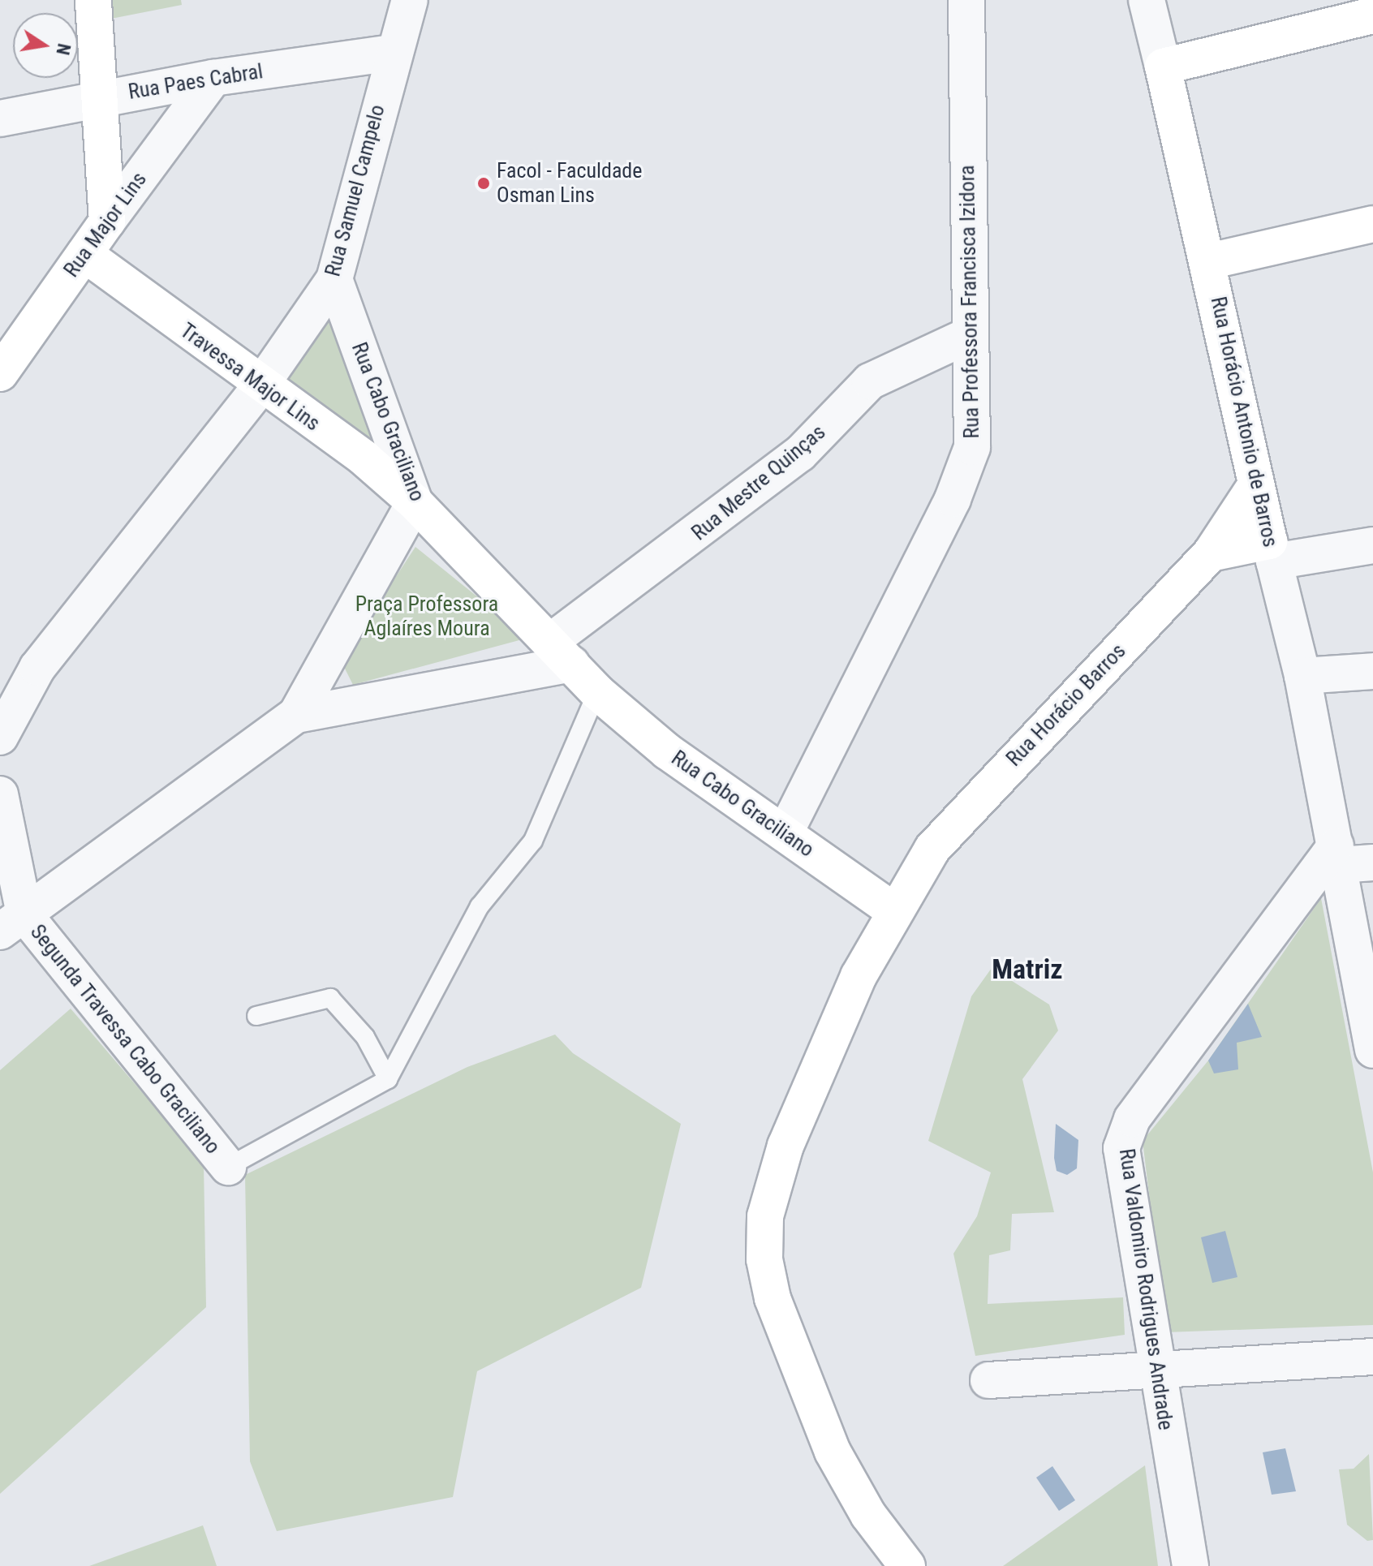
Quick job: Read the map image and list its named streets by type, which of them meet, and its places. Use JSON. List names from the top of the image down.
{
  "streets": {
    "street": [
      "Rua Paes Cabral",
      "Rua Samuel Campelo",
      "Rua Major Lins",
      "Rua Professora Francisca Izidora",
      "Travessa Major Lins",
      "Rua Cabo Graciliano",
      "Rua Horácio Antonio de Barros",
      "Rua Mestre Quinças",
      "Rua Horácio Barros",
      "Segunda Travessa Cabo Graciliano",
      "Rua Valdomiro Rodrigues Andrade"
    ]
  },
  "crossings": [
    ["Rua Paes Cabral", "Rua Samuel Campelo"],
    ["Rua Paes Cabral", "Rua Major Lins"],
    ["Rua Samuel Campelo", "Travessa Major Lins"],
    ["Rua Samuel Campelo", "Rua Cabo Graciliano"],
    ["Rua Major Lins", "Travessa Major Lins"],
    ["Rua Professora Francisca Izidora", "Rua Cabo Graciliano"],
    ["Rua Professora Francisca Izidora", "Rua Mestre Quinças"],
    ["Travessa Major Lins", "Rua Cabo Graciliano"],
    ["Rua Cabo Graciliano", "Rua Mestre Quinças"],
    ["Rua Cabo Graciliano", "Rua Horácio Barros"],
    ["Rua Horácio Antonio de Barros", "Rua Horácio Barros"],
    ["Rua Horácio Antonio de Barros", "Rua Valdomiro Rodrigues Andrade"]
  ],
  "districts": ["Matriz"],
  "parks": ["Praça Professora Aglaíres Moura"],
  "places": ["Facol - Faculdade Osman Lins"],
  "north": "right"
}
